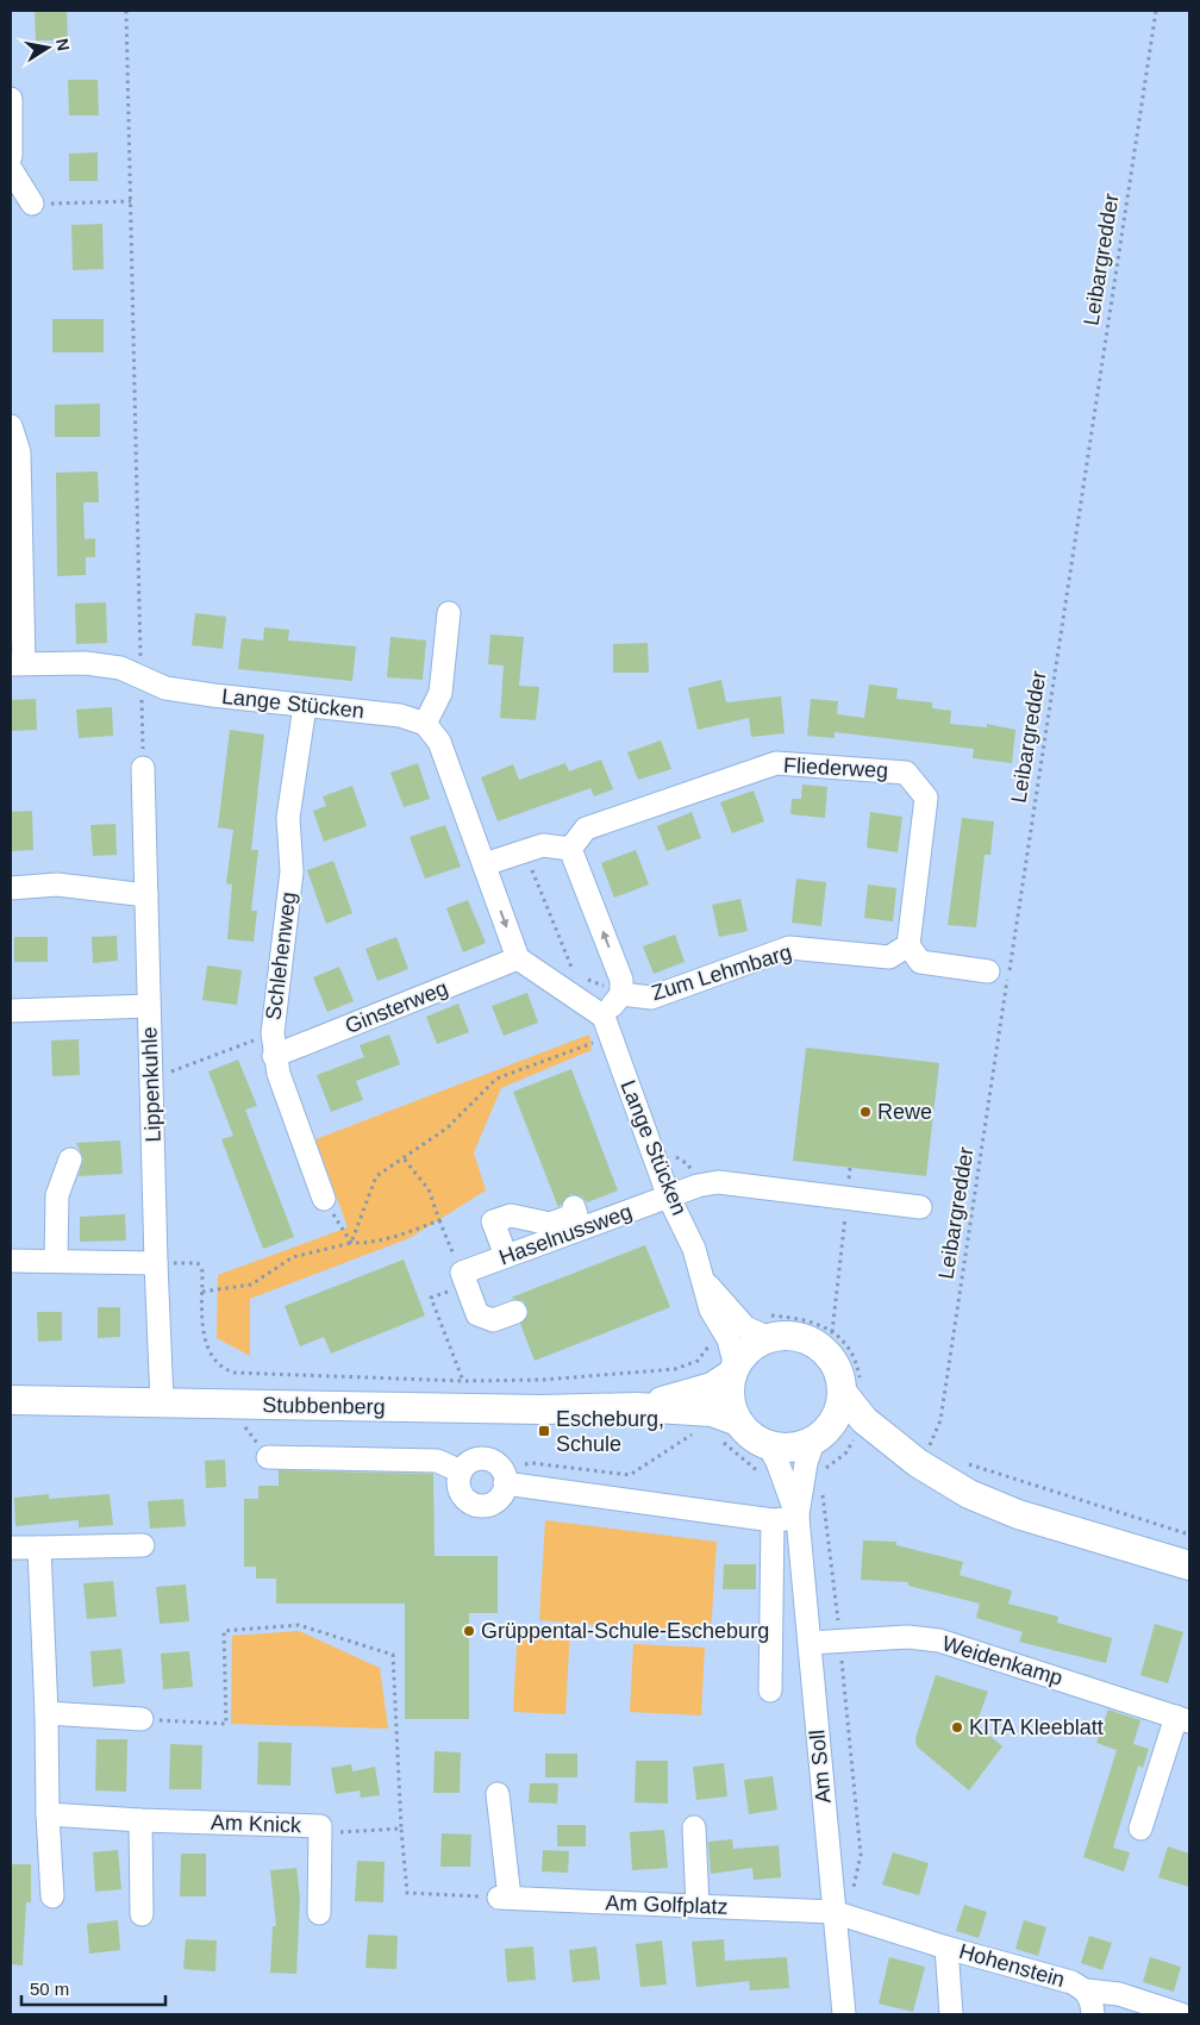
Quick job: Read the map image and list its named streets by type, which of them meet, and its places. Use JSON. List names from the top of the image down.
{
  "streets": {
    "main road": ["Stubbenberg"],
    "street": [
      "Lange Stücken",
      "Fliederweg",
      "Schlehenweg",
      "Zum Lehmbarg",
      "Ginsterweg",
      "Lippenkuhle",
      "Haselnussweg",
      "Weidenkamp",
      "Am Soll",
      "Am Knick",
      "Am Golfplatz",
      "Hohenstein"
    ],
    "path": ["Leibargredder"]
  },
  "crossings": [
    ["Lange Stücken", "Fliederweg"],
    ["Lange Stücken", "Schlehenweg"],
    ["Lange Stücken", "Zum Lehmbarg"],
    ["Lange Stücken", "Haselnussweg"],
    ["Lange Stücken", "Stubbenberg"],
    ["Lange Stücken", "Am Soll"],
    ["Fliederweg", "Zum Lehmbarg"],
    ["Schlehenweg", "Ginsterweg"],
    ["Lippenkuhle", "Stubbenberg"],
    ["Stubbenberg", "Am Soll"],
    ["Weidenkamp", "Am Soll"],
    ["Am Soll", "Am Golfplatz"],
    ["Am Soll", "Hohenstein"],
    ["Am Golfplatz", "Hohenstein"]
  ],
  "places": {
    "other": ["Rewe", "Grüppental-Schule-Escheburg", "KITA Kleeblatt"],
    "transit": ["Escheburg, Schule"]
  },
  "scale_bar": "50 m",
  "north": "right"
}
